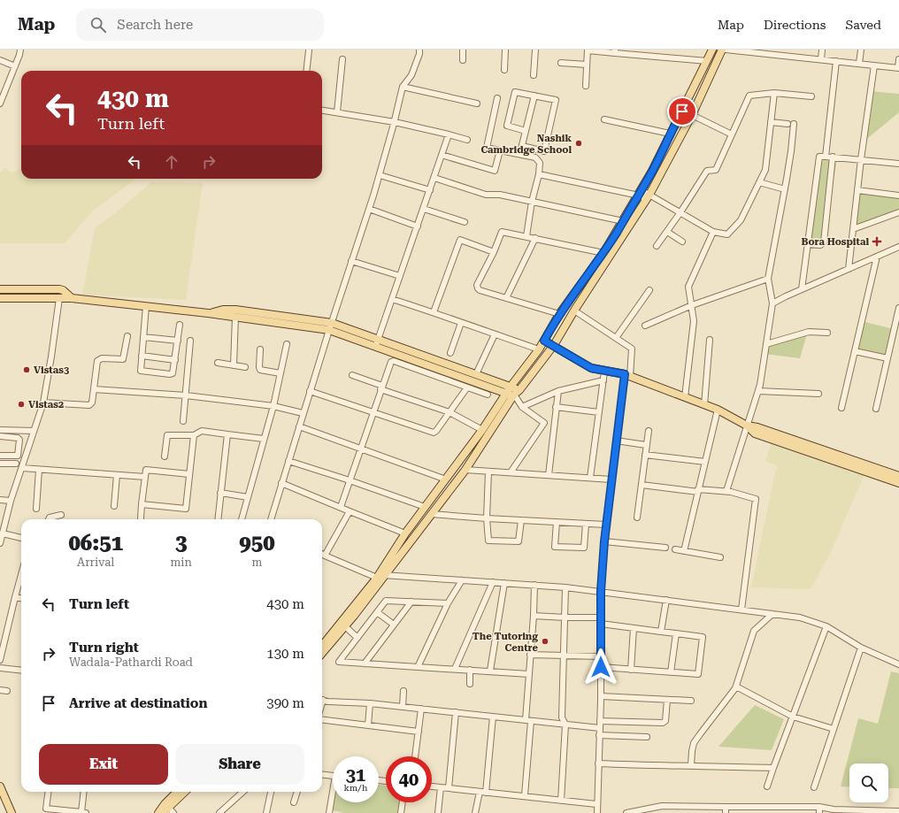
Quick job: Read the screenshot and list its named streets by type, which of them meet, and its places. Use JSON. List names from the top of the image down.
{
  "places": {
    "other": [
      "Nashik Cambridge School",
      "Vistas3",
      "Vistas2",
      "The Tutoring Centre"
    ],
    "health": ["Bora Hospital"]
  },
  "page": {
    "header": "Map",
    "search": "Search here",
    "nav": ["Map", "Directions", "Saved"],
    "turn": ["430 m", "Turn left"],
    "eta": [
      "06:51",
      "Arrival",
      "3",
      "min",
      "950",
      "m"
    ],
    "list": [
      {
        "name": "Turn left",
        "value": "430 m"
      },
      {
        "name": "Turn right",
        "note": "Wadala-Pathardi Road",
        "value": "130 m"
      },
      {
        "name": "Arrive at destination",
        "value": "390 m"
      }
    ],
    "buttons": ["Exit", "Share"],
    "speed": "31 km/h",
    "limit": "40"
  }
}
